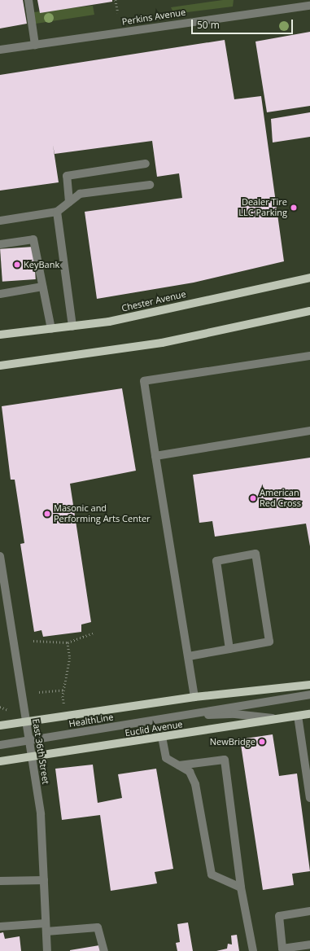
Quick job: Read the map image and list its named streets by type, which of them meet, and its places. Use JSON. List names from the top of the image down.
{
  "streets": {
    "main road": ["Chester Avenue", "Euclid Avenue"],
    "street": ["Perkins Avenue", "HealthLine", "East 36th Street"]
  },
  "crossings": [
    ["HealthLine", "Euclid Avenue"],
    ["HealthLine", "East 36th Street"],
    ["Euclid Avenue", "East 36th Street"]
  ],
  "places": [
    "Dealer Tire LLC Parking",
    "KeyBank",
    "American Red Cross",
    "Masonic and Performing Arts Center",
    "NewBridge"
  ],
  "scale_bar": "50 m"
}
